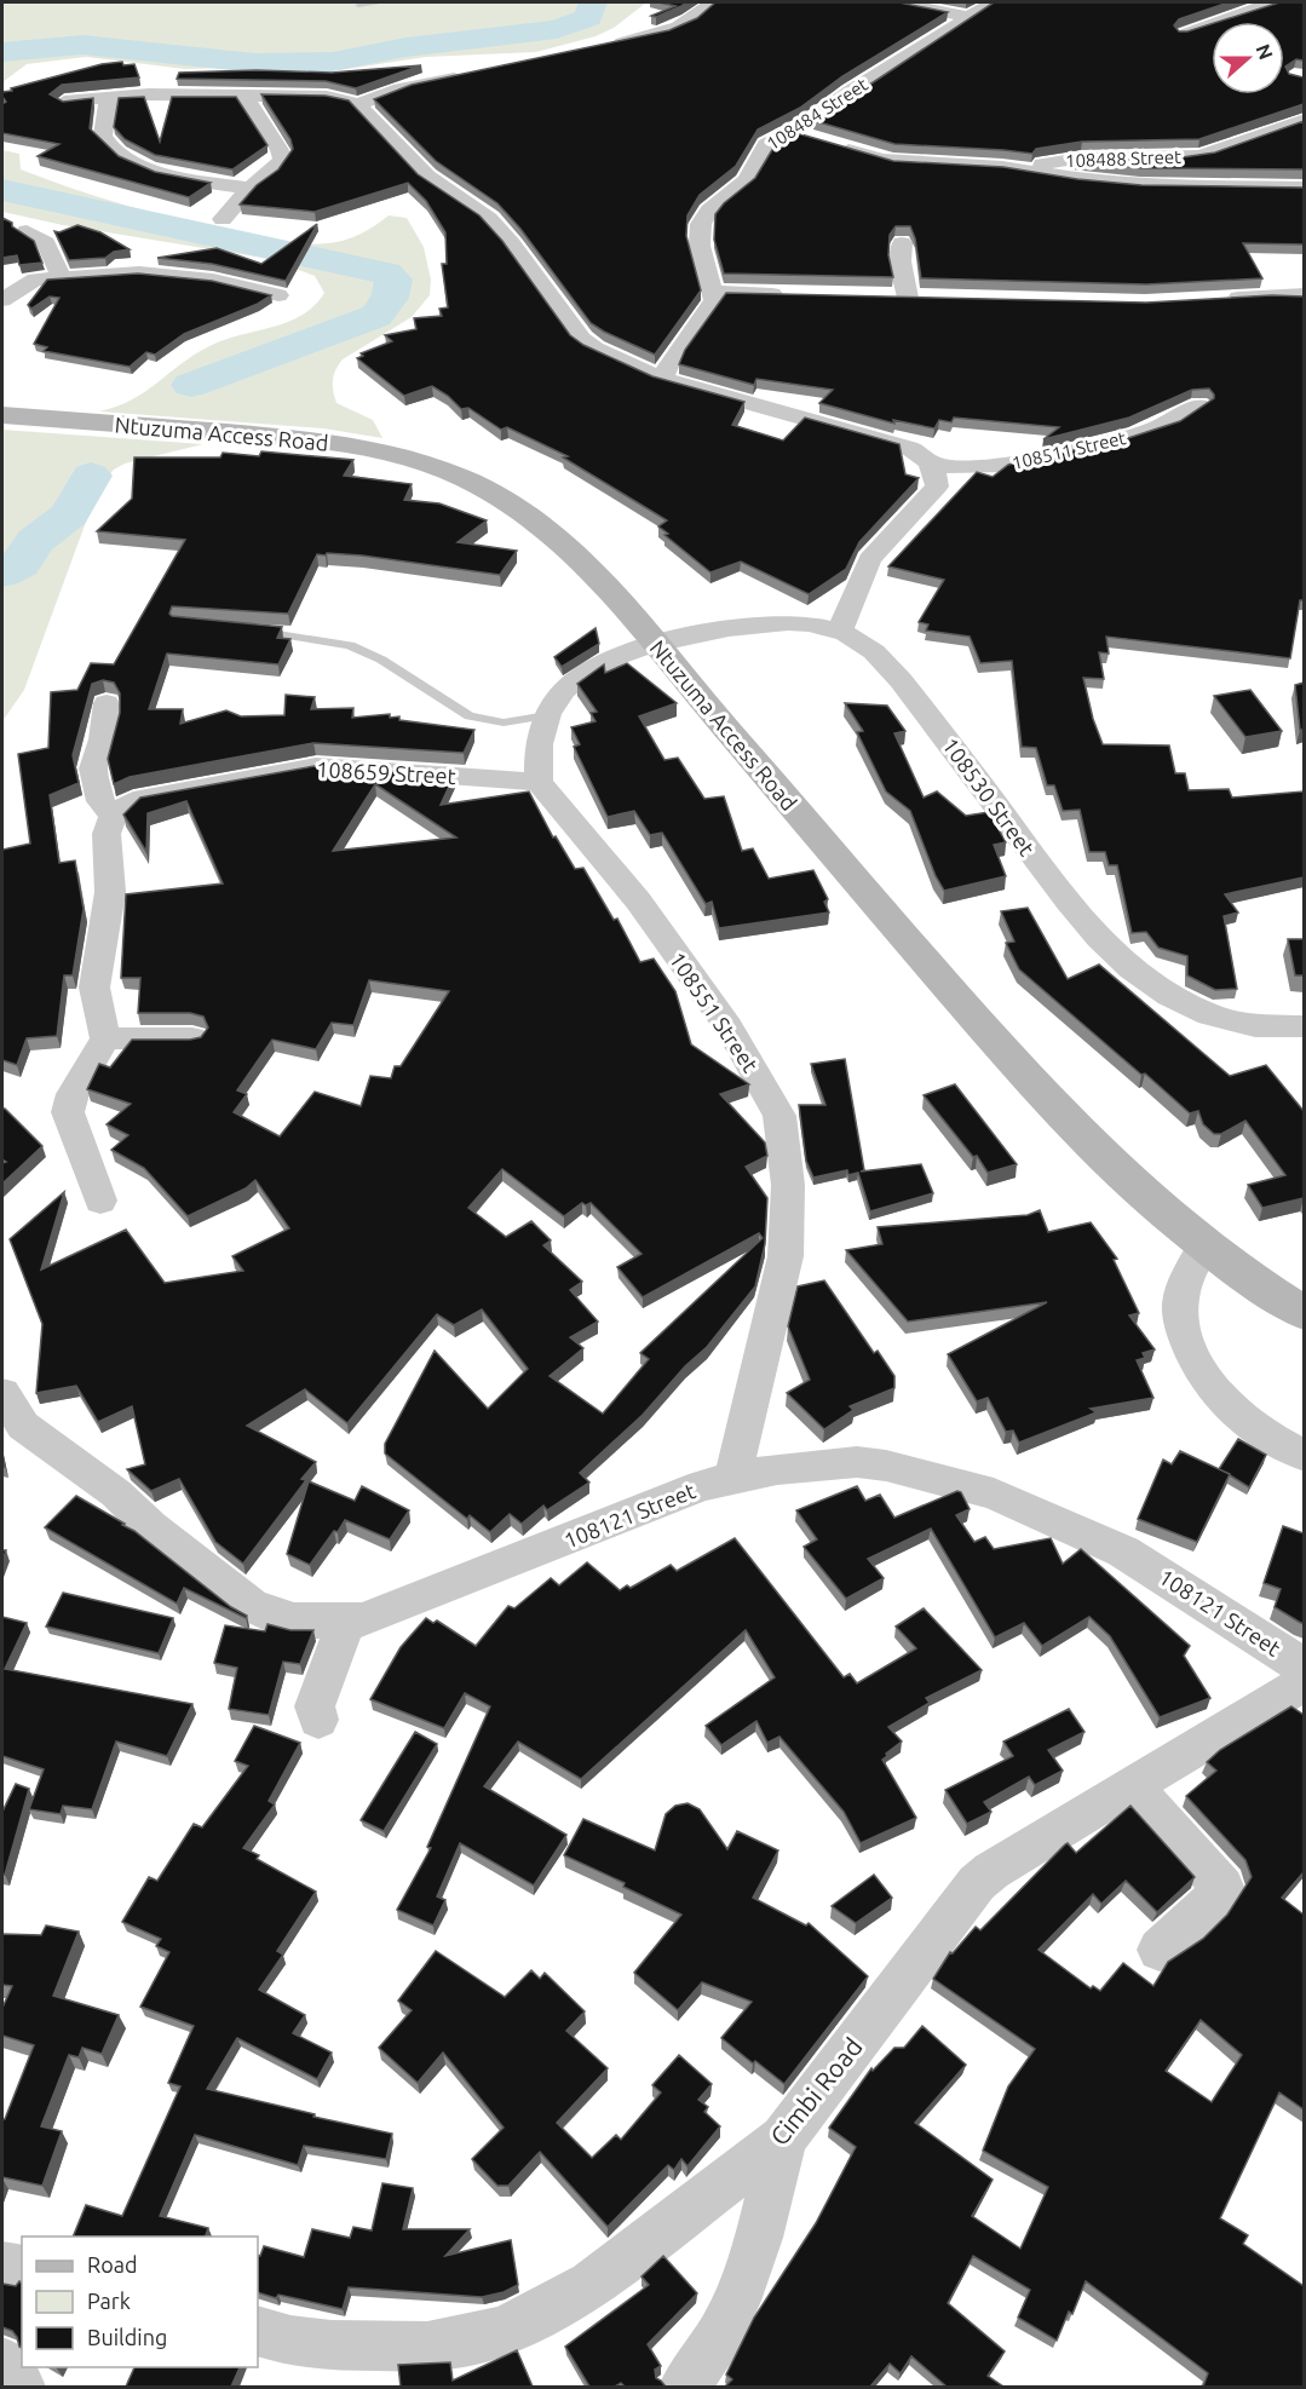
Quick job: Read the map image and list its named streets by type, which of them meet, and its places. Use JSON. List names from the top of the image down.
{
  "streets": {
    "street": [
      "108484 Street",
      "108488 Street",
      "Ntuzuma Access Road",
      "108511 Street",
      "108659 Street",
      "108530 Street",
      "108551 Street",
      "108121 Street",
      "Cimbi Road"
    ]
  },
  "crossings": [
    ["Ntuzuma Access Road", "108530 Street"],
    ["108659 Street", "108551 Street"],
    ["108551 Street", "108121 Street"]
  ],
  "legend": ["Road", "Park", "Building"],
  "north": "right"
}
